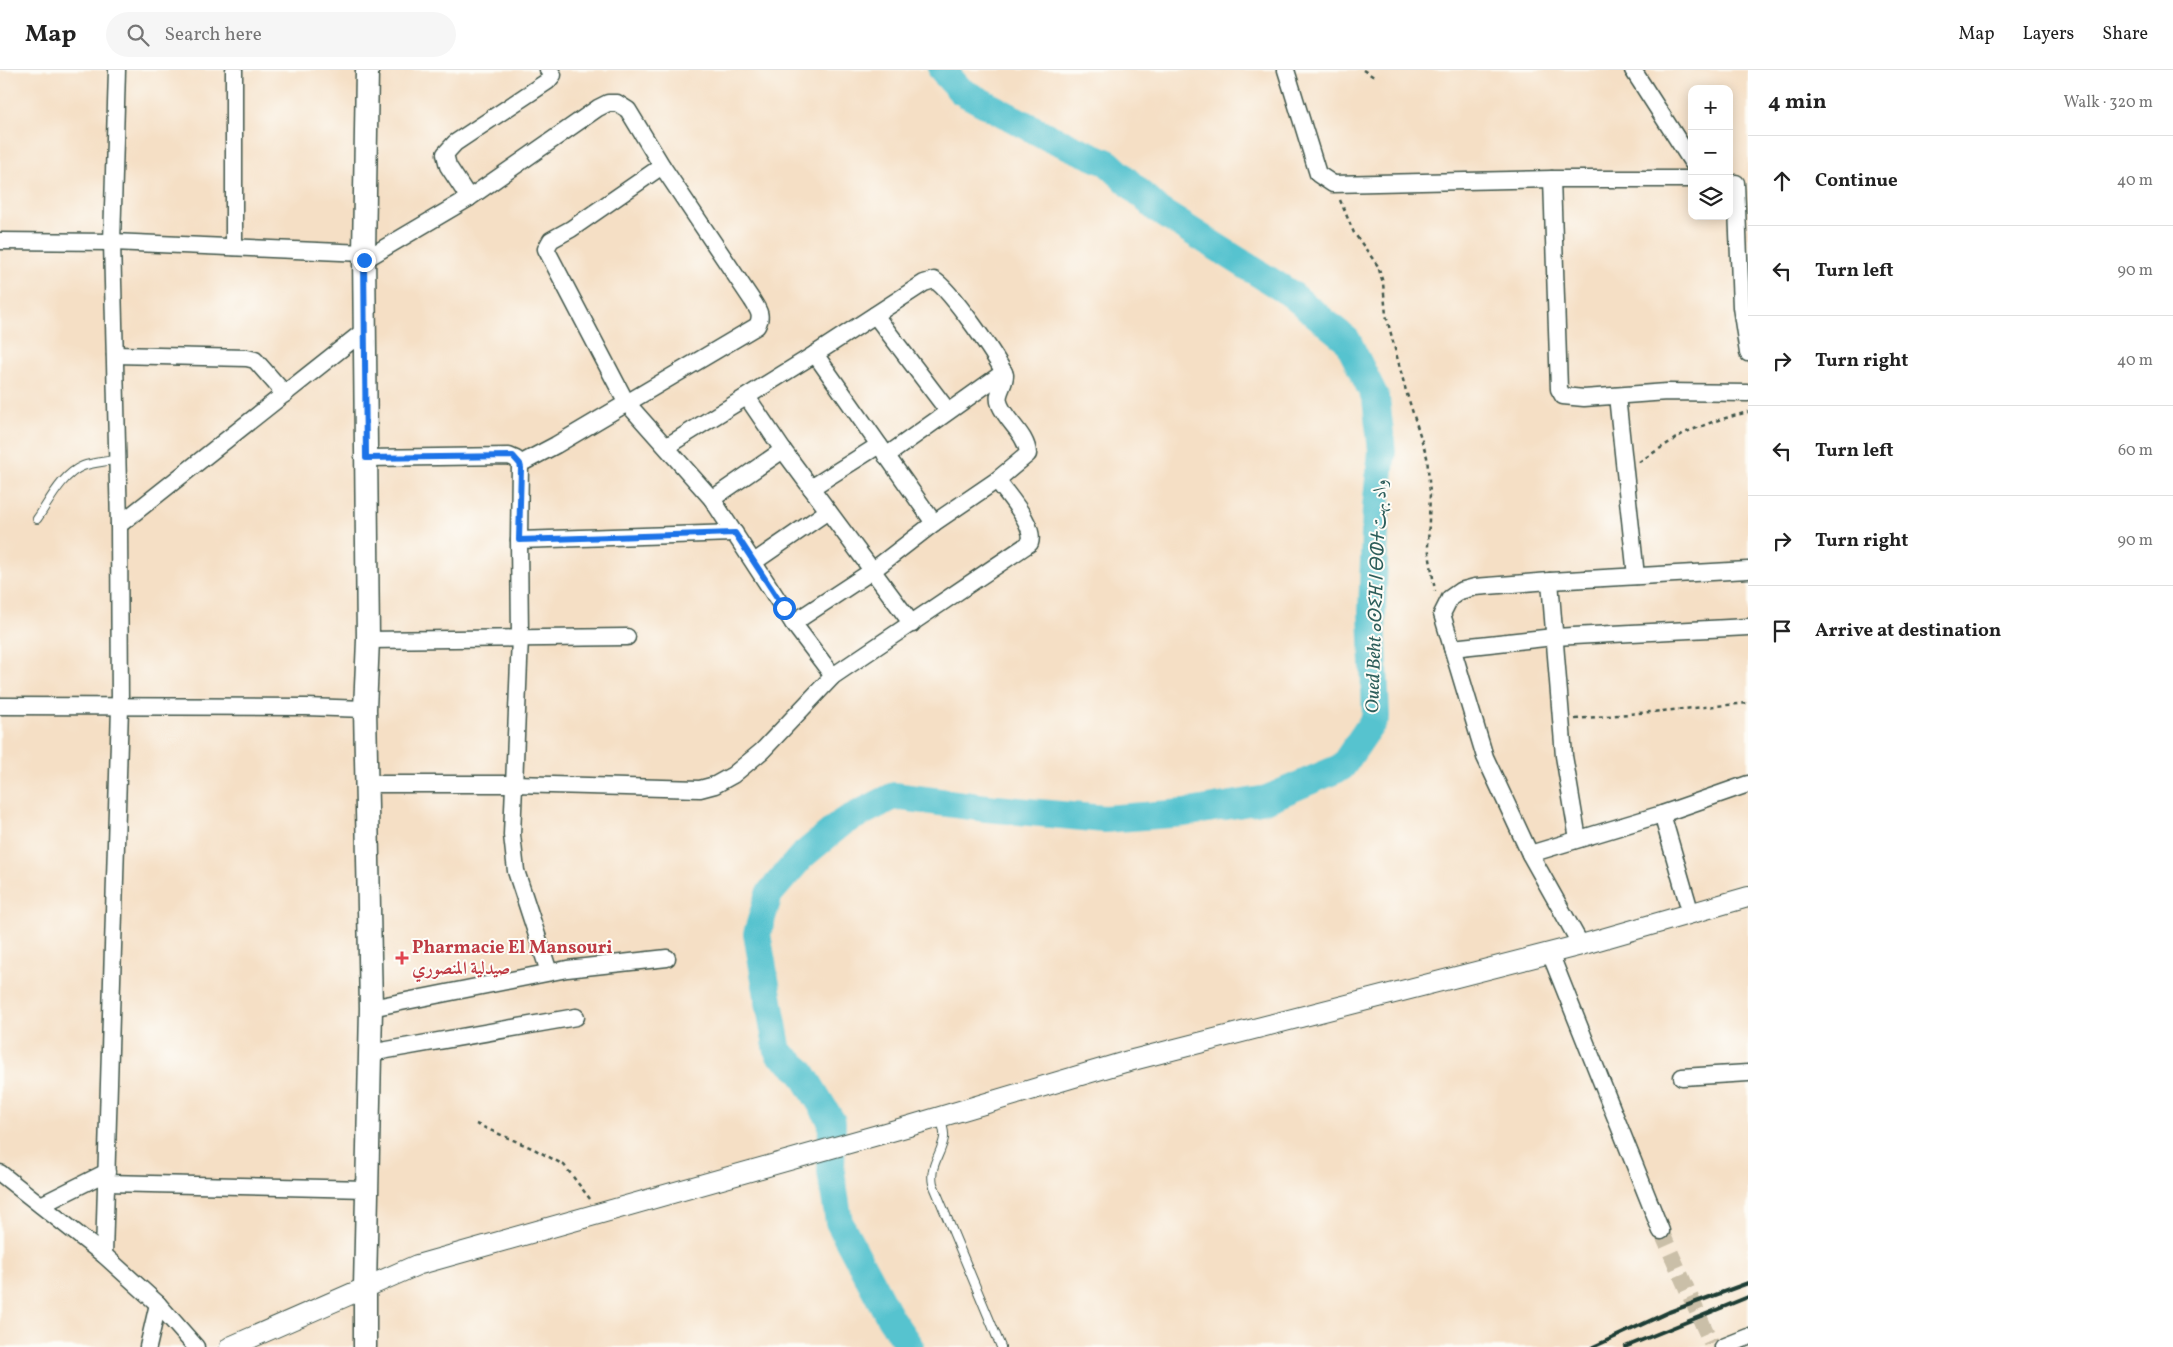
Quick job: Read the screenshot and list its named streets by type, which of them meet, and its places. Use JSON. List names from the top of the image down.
{
  "water": ["Oued Beht ⴰⵙⵉⴼ ⵏ ⴱⵀⵜ واد بهت"],
  "places": {
    "health": ["Pharmacie El Mansouri صيدلية المنصوري"]
  },
  "page": {
    "header": "Map",
    "search": "Search here",
    "nav": ["Map", "Layers", "Share"],
    "heading": ["4 min", "Walk · 320 m"],
    "map_buttons": ["+", "−"],
    "list": [
      ["Continue", "40 m"],
      ["Turn left", "90 m"],
      ["Turn right", "40 m"],
      ["Turn left", "60 m"],
      ["Turn right", "90 m"],
      "Arrive at destination"
    ]
  }
}
